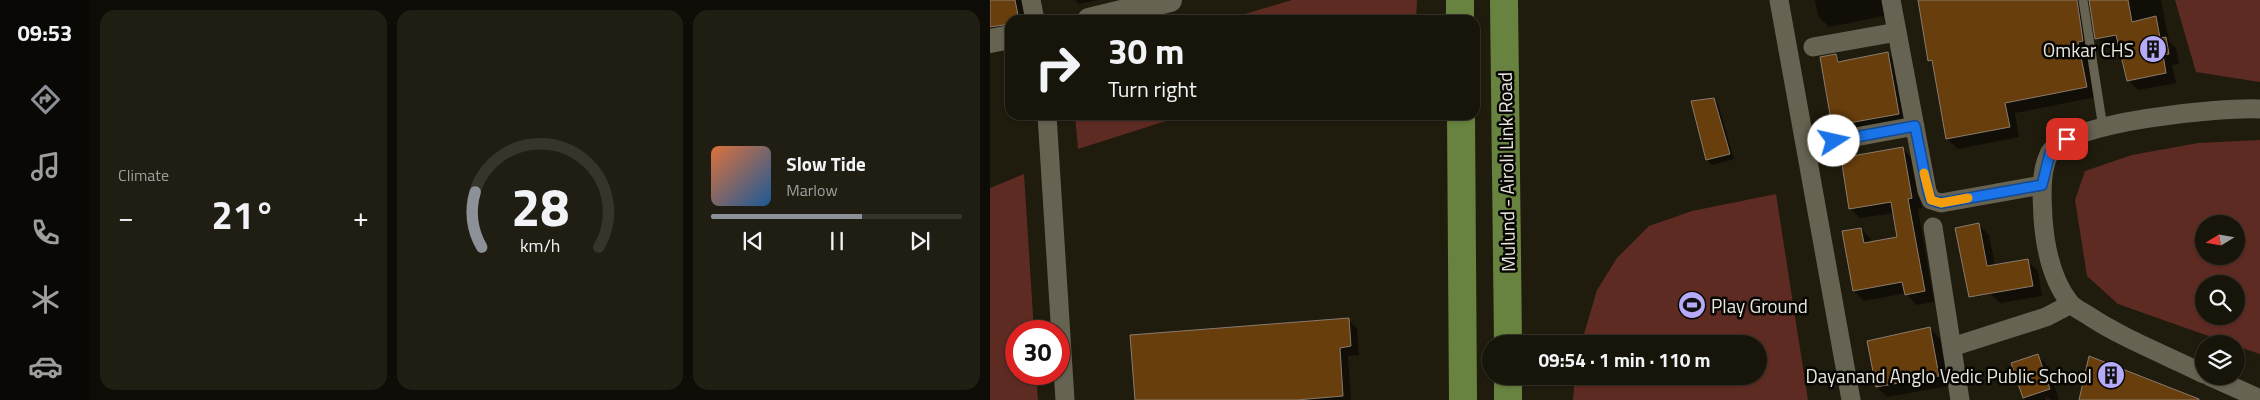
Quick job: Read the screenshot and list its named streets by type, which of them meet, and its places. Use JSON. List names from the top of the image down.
{
  "streets": {
    "main road": ["Mulund - Airoli Link Road"]
  },
  "places": {
    "building": ["Omkar CHS", "Dayanand Anglo Vedic Public School"],
    "sports": ["Play Ground"]
  },
  "north": "left",
  "page": {
    "tabs": "09:53",
    "tile": "Climate",
    "turn": ["30 m", "Turn right"],
    "song": ["Slow Tide", "Marlow"],
    "heat": ["−", "21°", "+"],
    "limit": "30",
    "trip": "09:54 · 1 min · 110 m",
    "gauge": ["28", "km/h"]
  }
}
